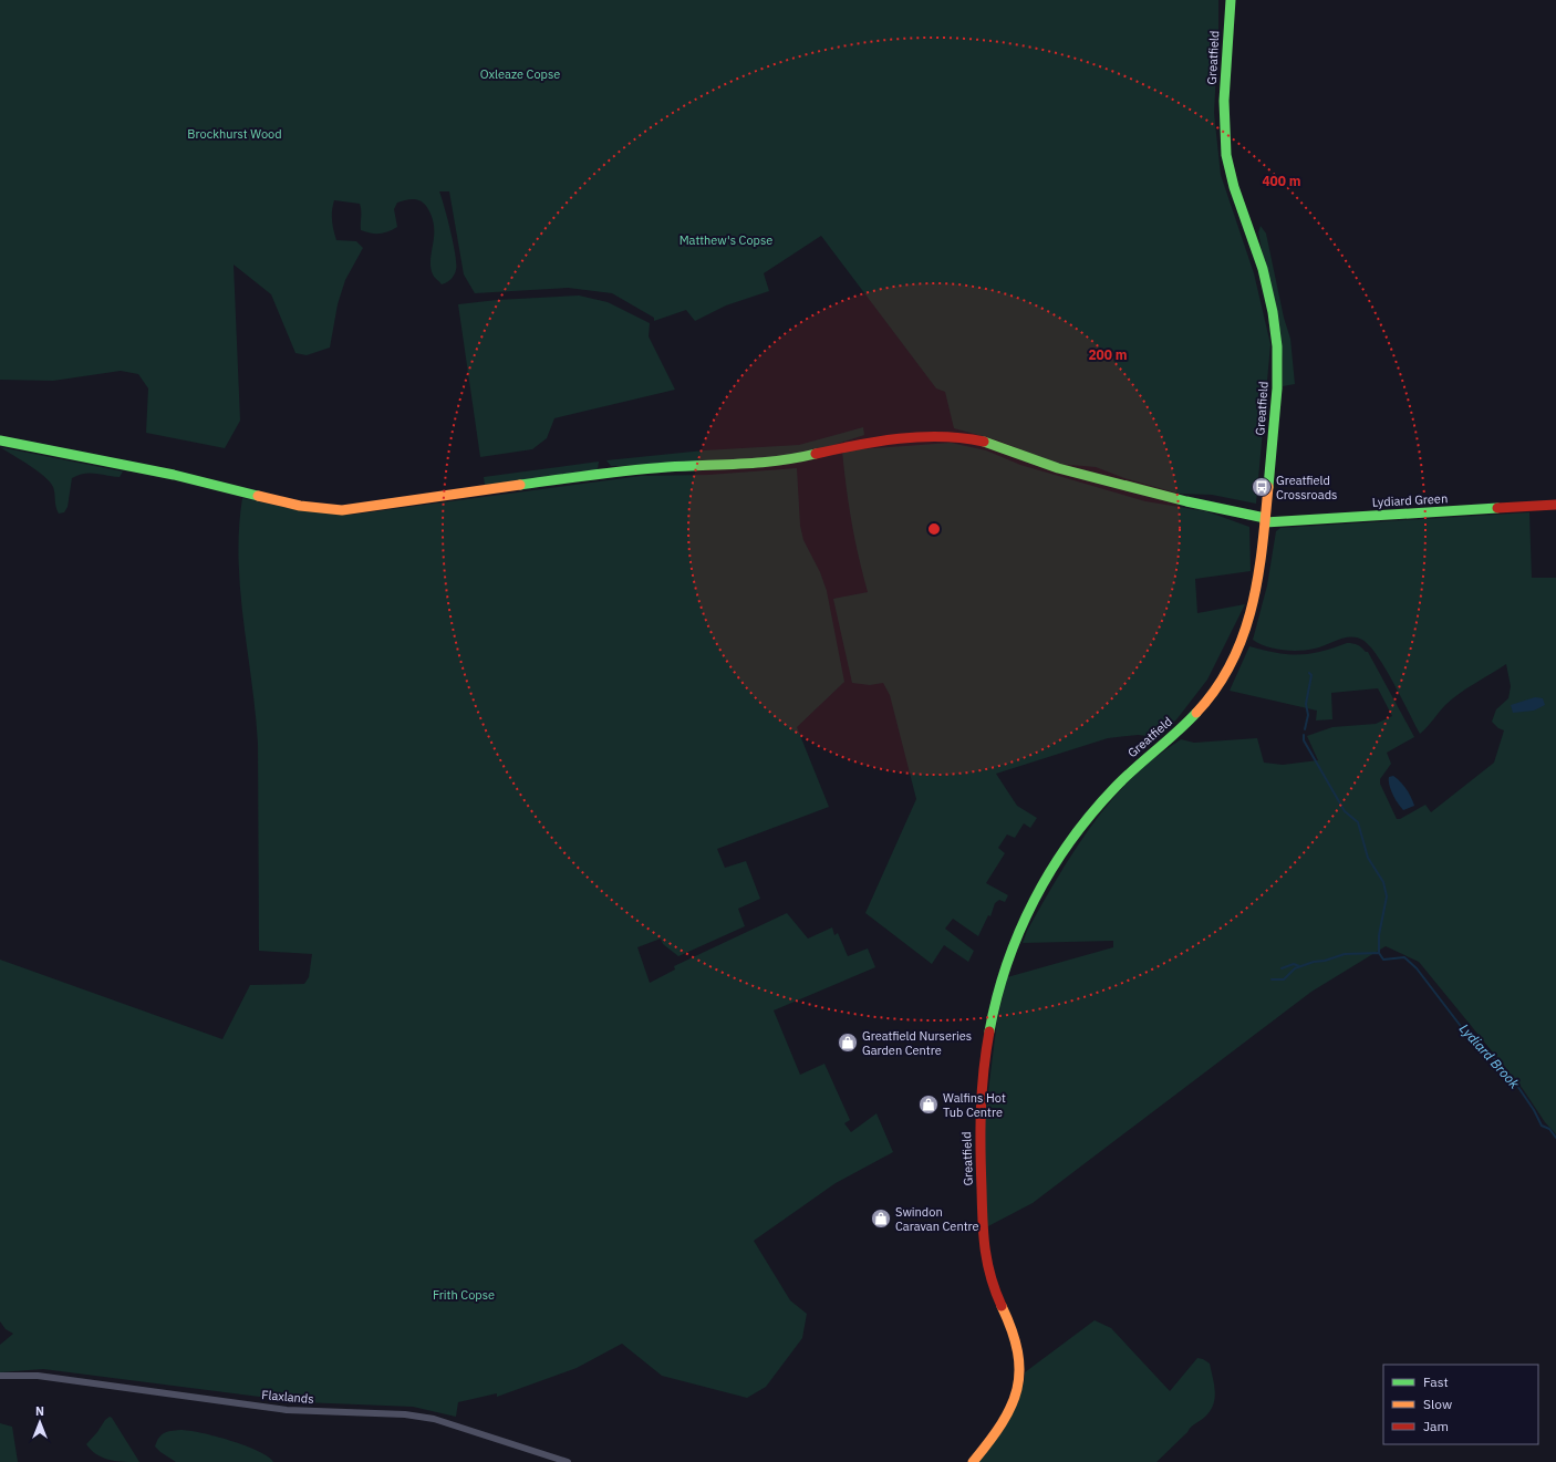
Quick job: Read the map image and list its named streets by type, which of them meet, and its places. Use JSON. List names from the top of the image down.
{
  "streets": {
    "street": ["Greatfield", "Lydiard Green", "Flaxlands"]
  },
  "crossings": [
    ["Greatfield", "Lydiard Green"]
  ],
  "water": ["Lydiard Brook"],
  "parks": [
    "Oxleaze Copse",
    "Brockhurst Wood",
    "Matthew's Copse",
    "Frith Copse"
  ],
  "places": {
    "bus stop": ["Greatfield Crossroads"],
    "shop": ["Greatfield Nurseries Garden Centre", "Walfins Hot Tub Centre", "Swindon Caravan Centre"]
  },
  "legend": ["Fast", "Slow", "Jam"],
  "north": "top",
  "rings": ["400 m", "200 m"]
}
